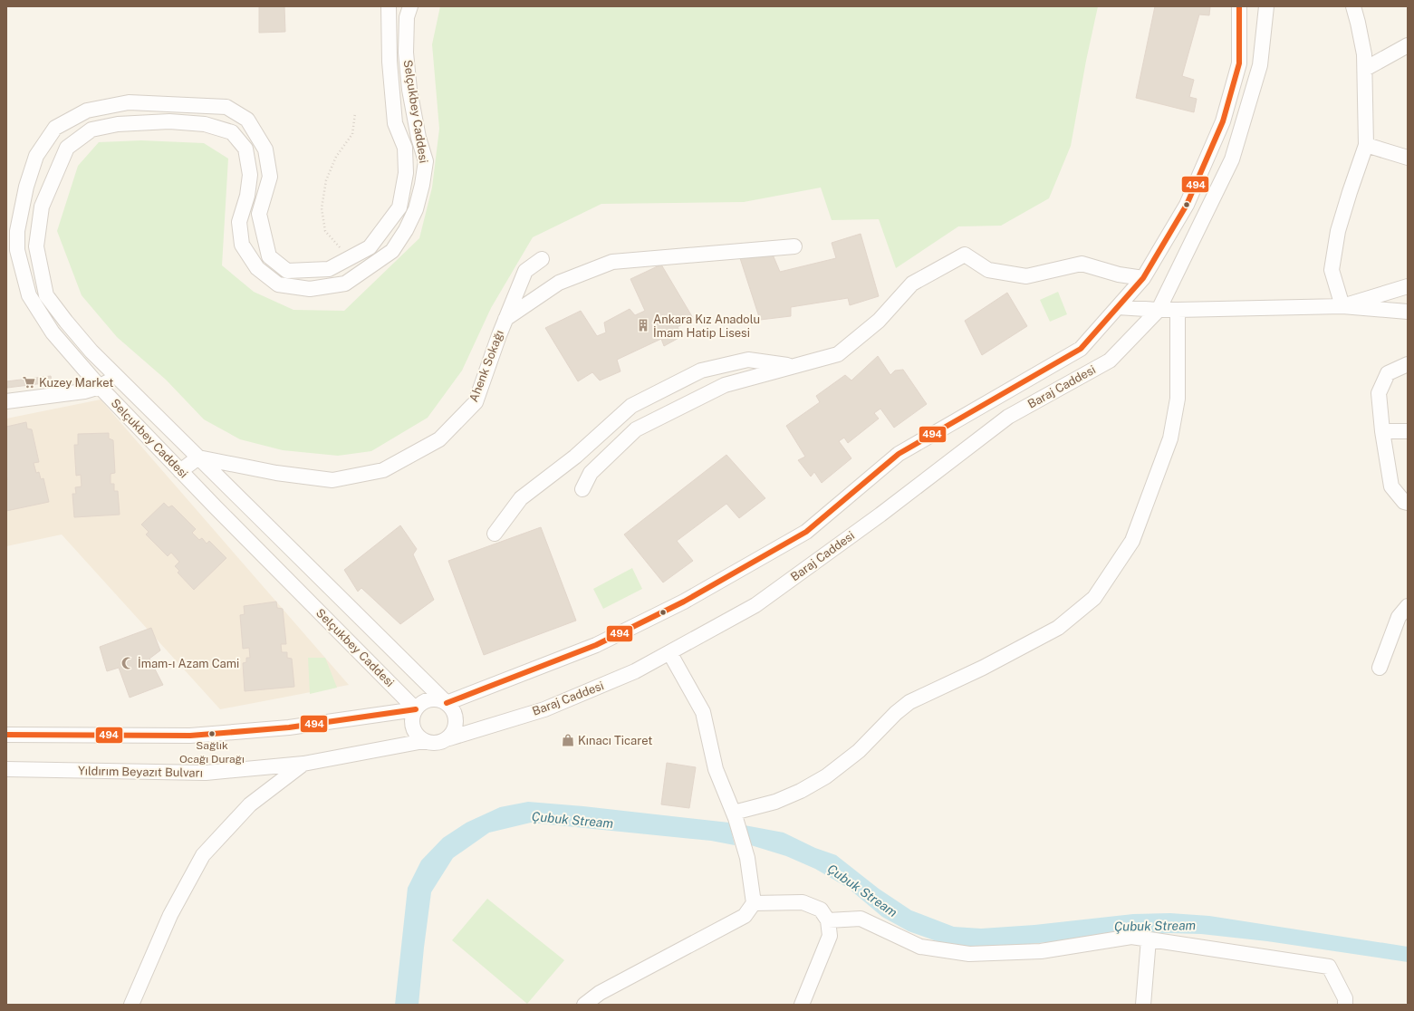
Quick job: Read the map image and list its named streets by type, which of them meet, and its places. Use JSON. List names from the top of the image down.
{
  "streets": {
    "street": [
      "Selçukbey Caddesi",
      "Ahenk Sokağı",
      "Baraj Caddesi",
      "Yıldırım Beyazıt Bulvarı"
    ]
  },
  "crossings": [
    ["Selçukbey Caddesi", "Ahenk Sokağı"],
    ["Selçukbey Caddesi", "Baraj Caddesi"],
    ["Selçukbey Caddesi", "Yıldırım Beyazıt Bulvarı"],
    ["Baraj Caddesi", "Yıldırım Beyazıt Bulvarı"]
  ],
  "water": ["Çubuk Stream"],
  "places": {
    "building": ["Ankara Kız Anadolu İmam Hatip Lisesi"],
    "supermarket": ["Kuzey Market"],
    "mosque": ["İmam-ı Azam Cami"],
    "other": ["Sağlık Ocağı Durağı"],
    "shop": ["Kınacı Ticaret"]
  },
  "lines": ["transit line 494"]
}
